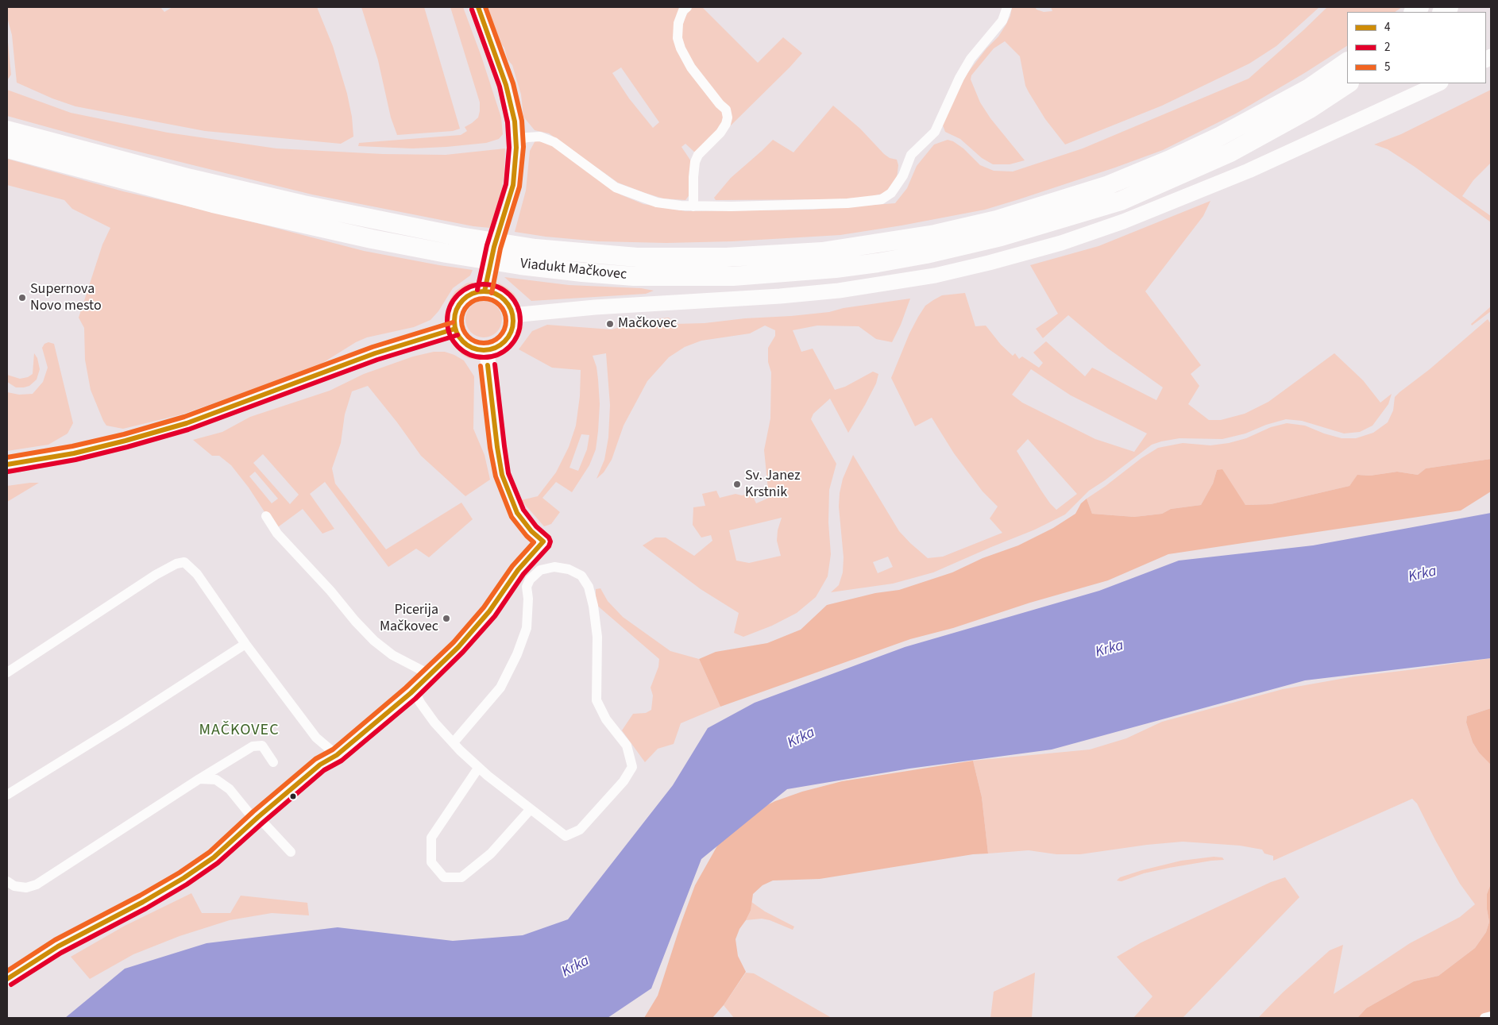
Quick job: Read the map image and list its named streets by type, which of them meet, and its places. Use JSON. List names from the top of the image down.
{
  "streets": {
    "highway": ["Viadukt Mačkovec"]
  },
  "districts": ["MAČKOVEC"],
  "water": ["Krka"],
  "places": [
    "Supernova Novo mesto",
    "Mačkovec",
    "Sv. Janez Krstnik",
    "Picerija Mačkovec"
  ],
  "lines": ["transit line 4", "transit line 5", "transit line 2"],
  "legend": ["4", "2", "5"]
}
